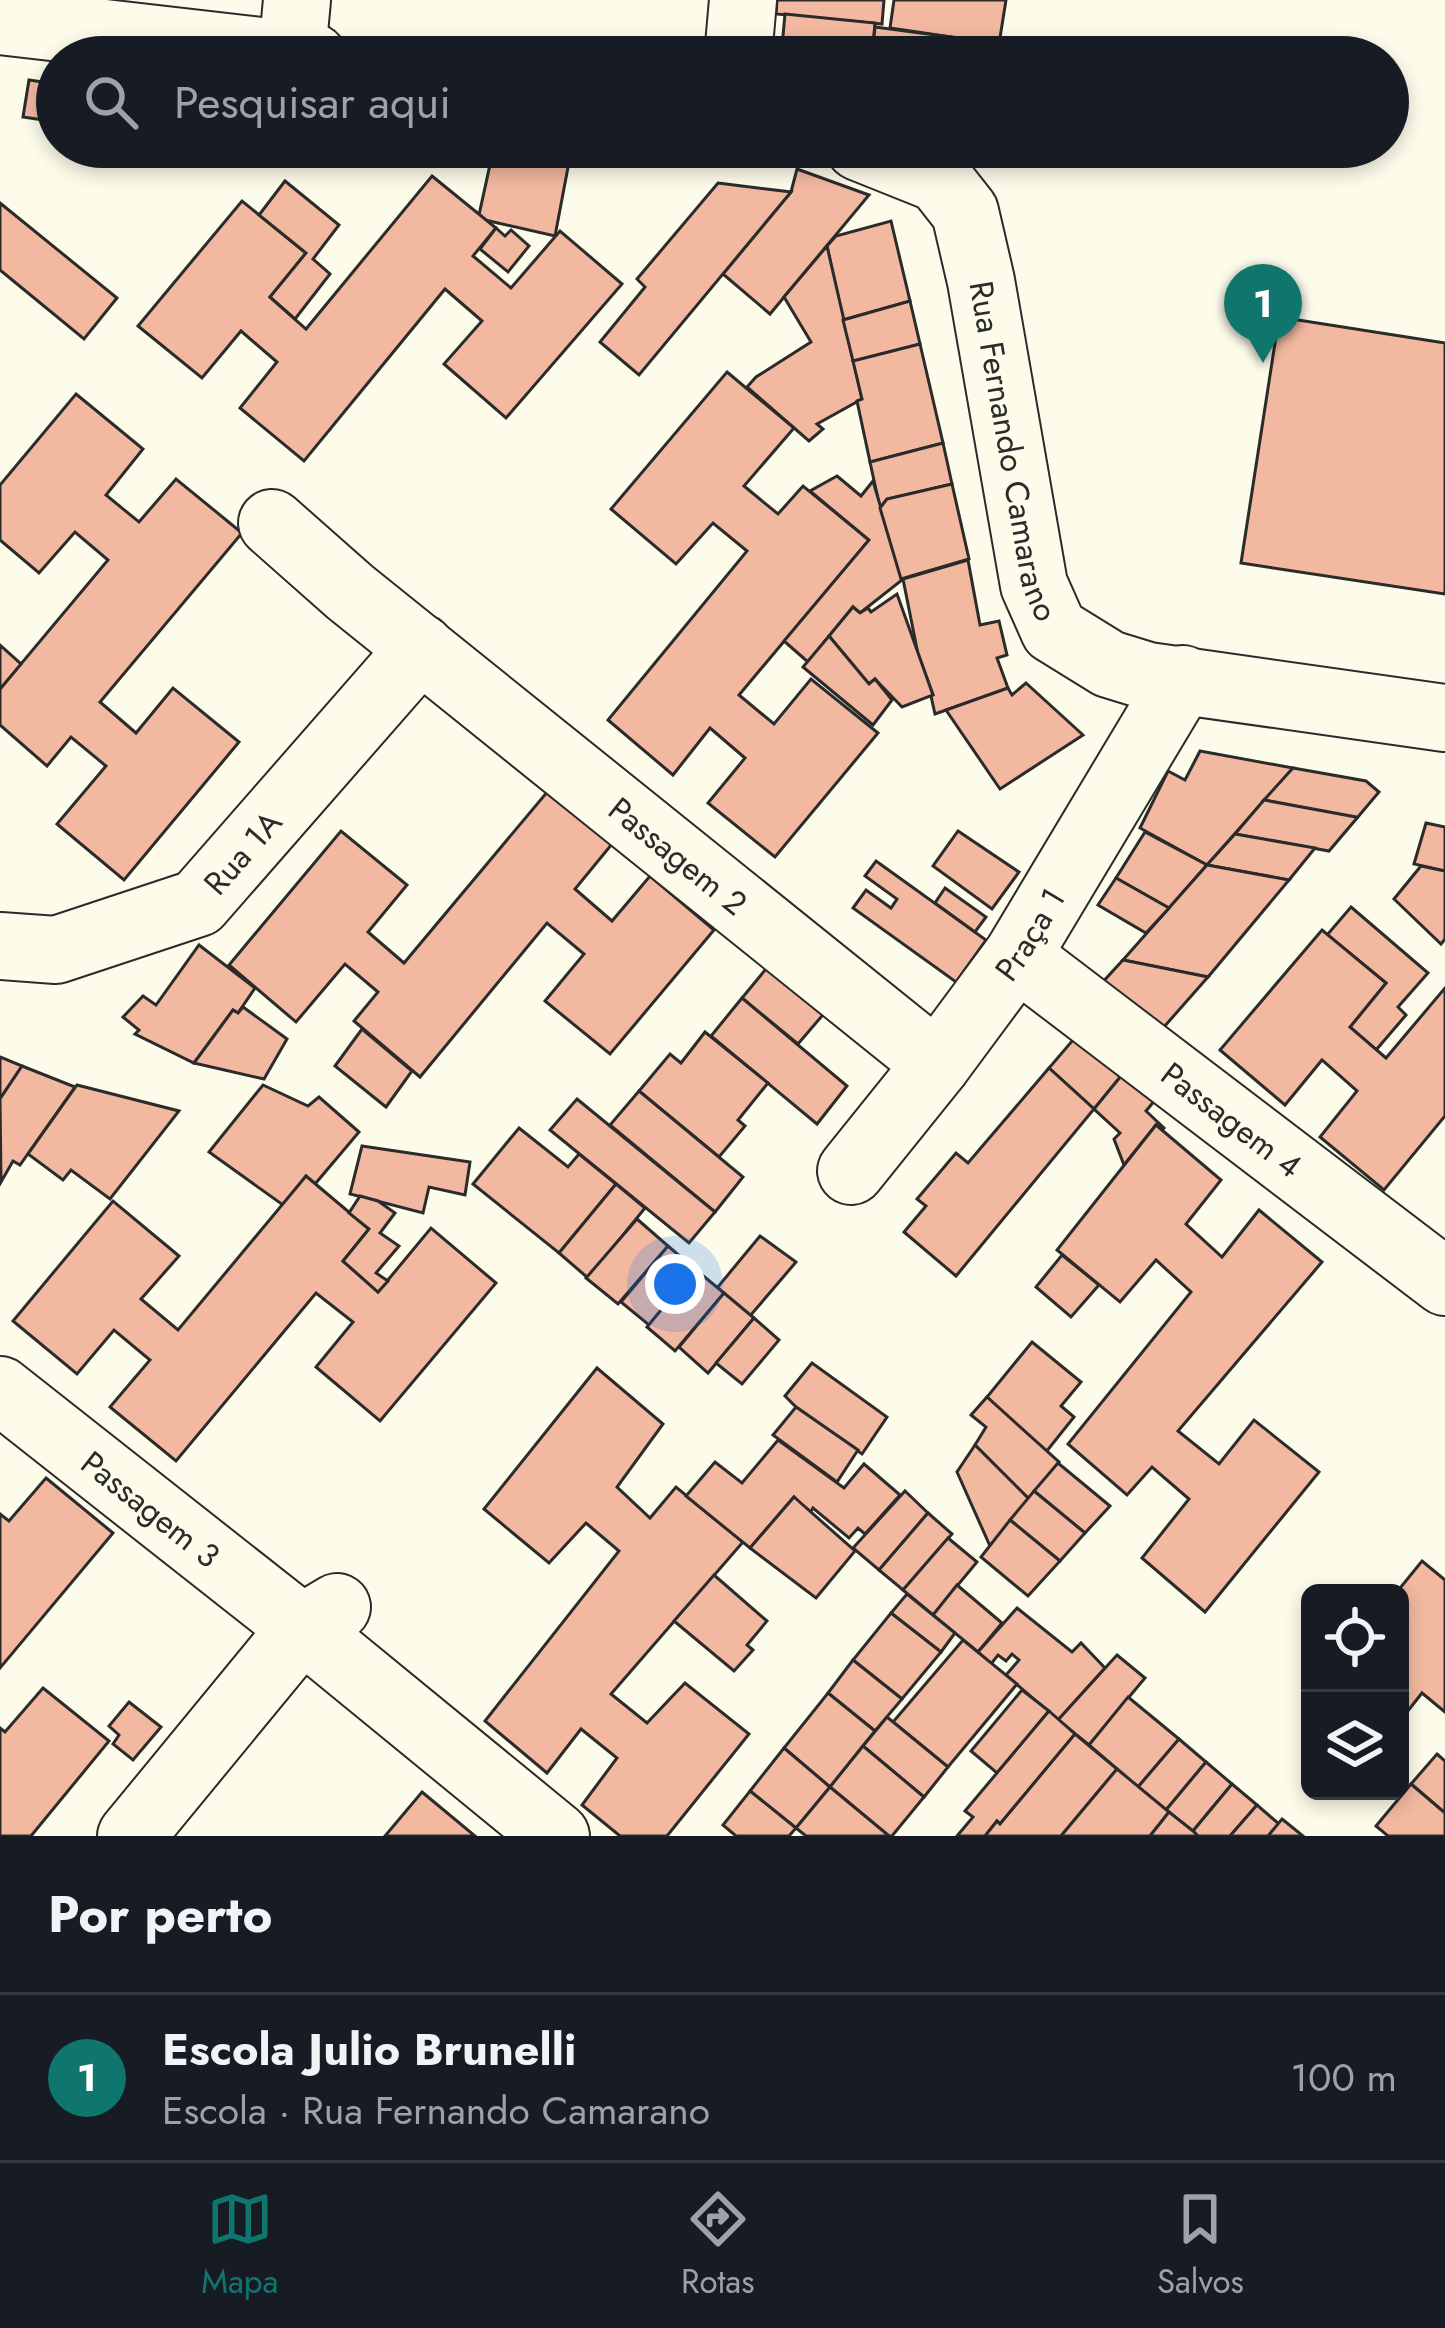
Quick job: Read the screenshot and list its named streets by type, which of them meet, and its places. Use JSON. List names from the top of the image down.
{
  "streets": {
    "street": [
      "Rua Fernando Camarano",
      "Rua 1A",
      "Passagem 2",
      "Praça 1",
      "Passagem 4",
      "Passagem 3"
    ]
  },
  "crossings": [
    ["Rua Fernando Camarano", "Praça 1"],
    ["Rua 1A", "Passagem 2"],
    ["Passagem 2", "Praça 1"],
    ["Praça 1", "Passagem 4"]
  ],
  "page": {
    "search": "Pesquisar aqui",
    "pins": "1",
    "heading": "Por perto",
    "list": [
      {
        "mark": "1",
        "name": "Escola Julio Brunelli",
        "note": "Escola · Rua Fernando Camarano",
        "value": "100 m"
      }
    ],
    "nav": ["Mapa", "Rotas", "Salvos"]
  }
}
